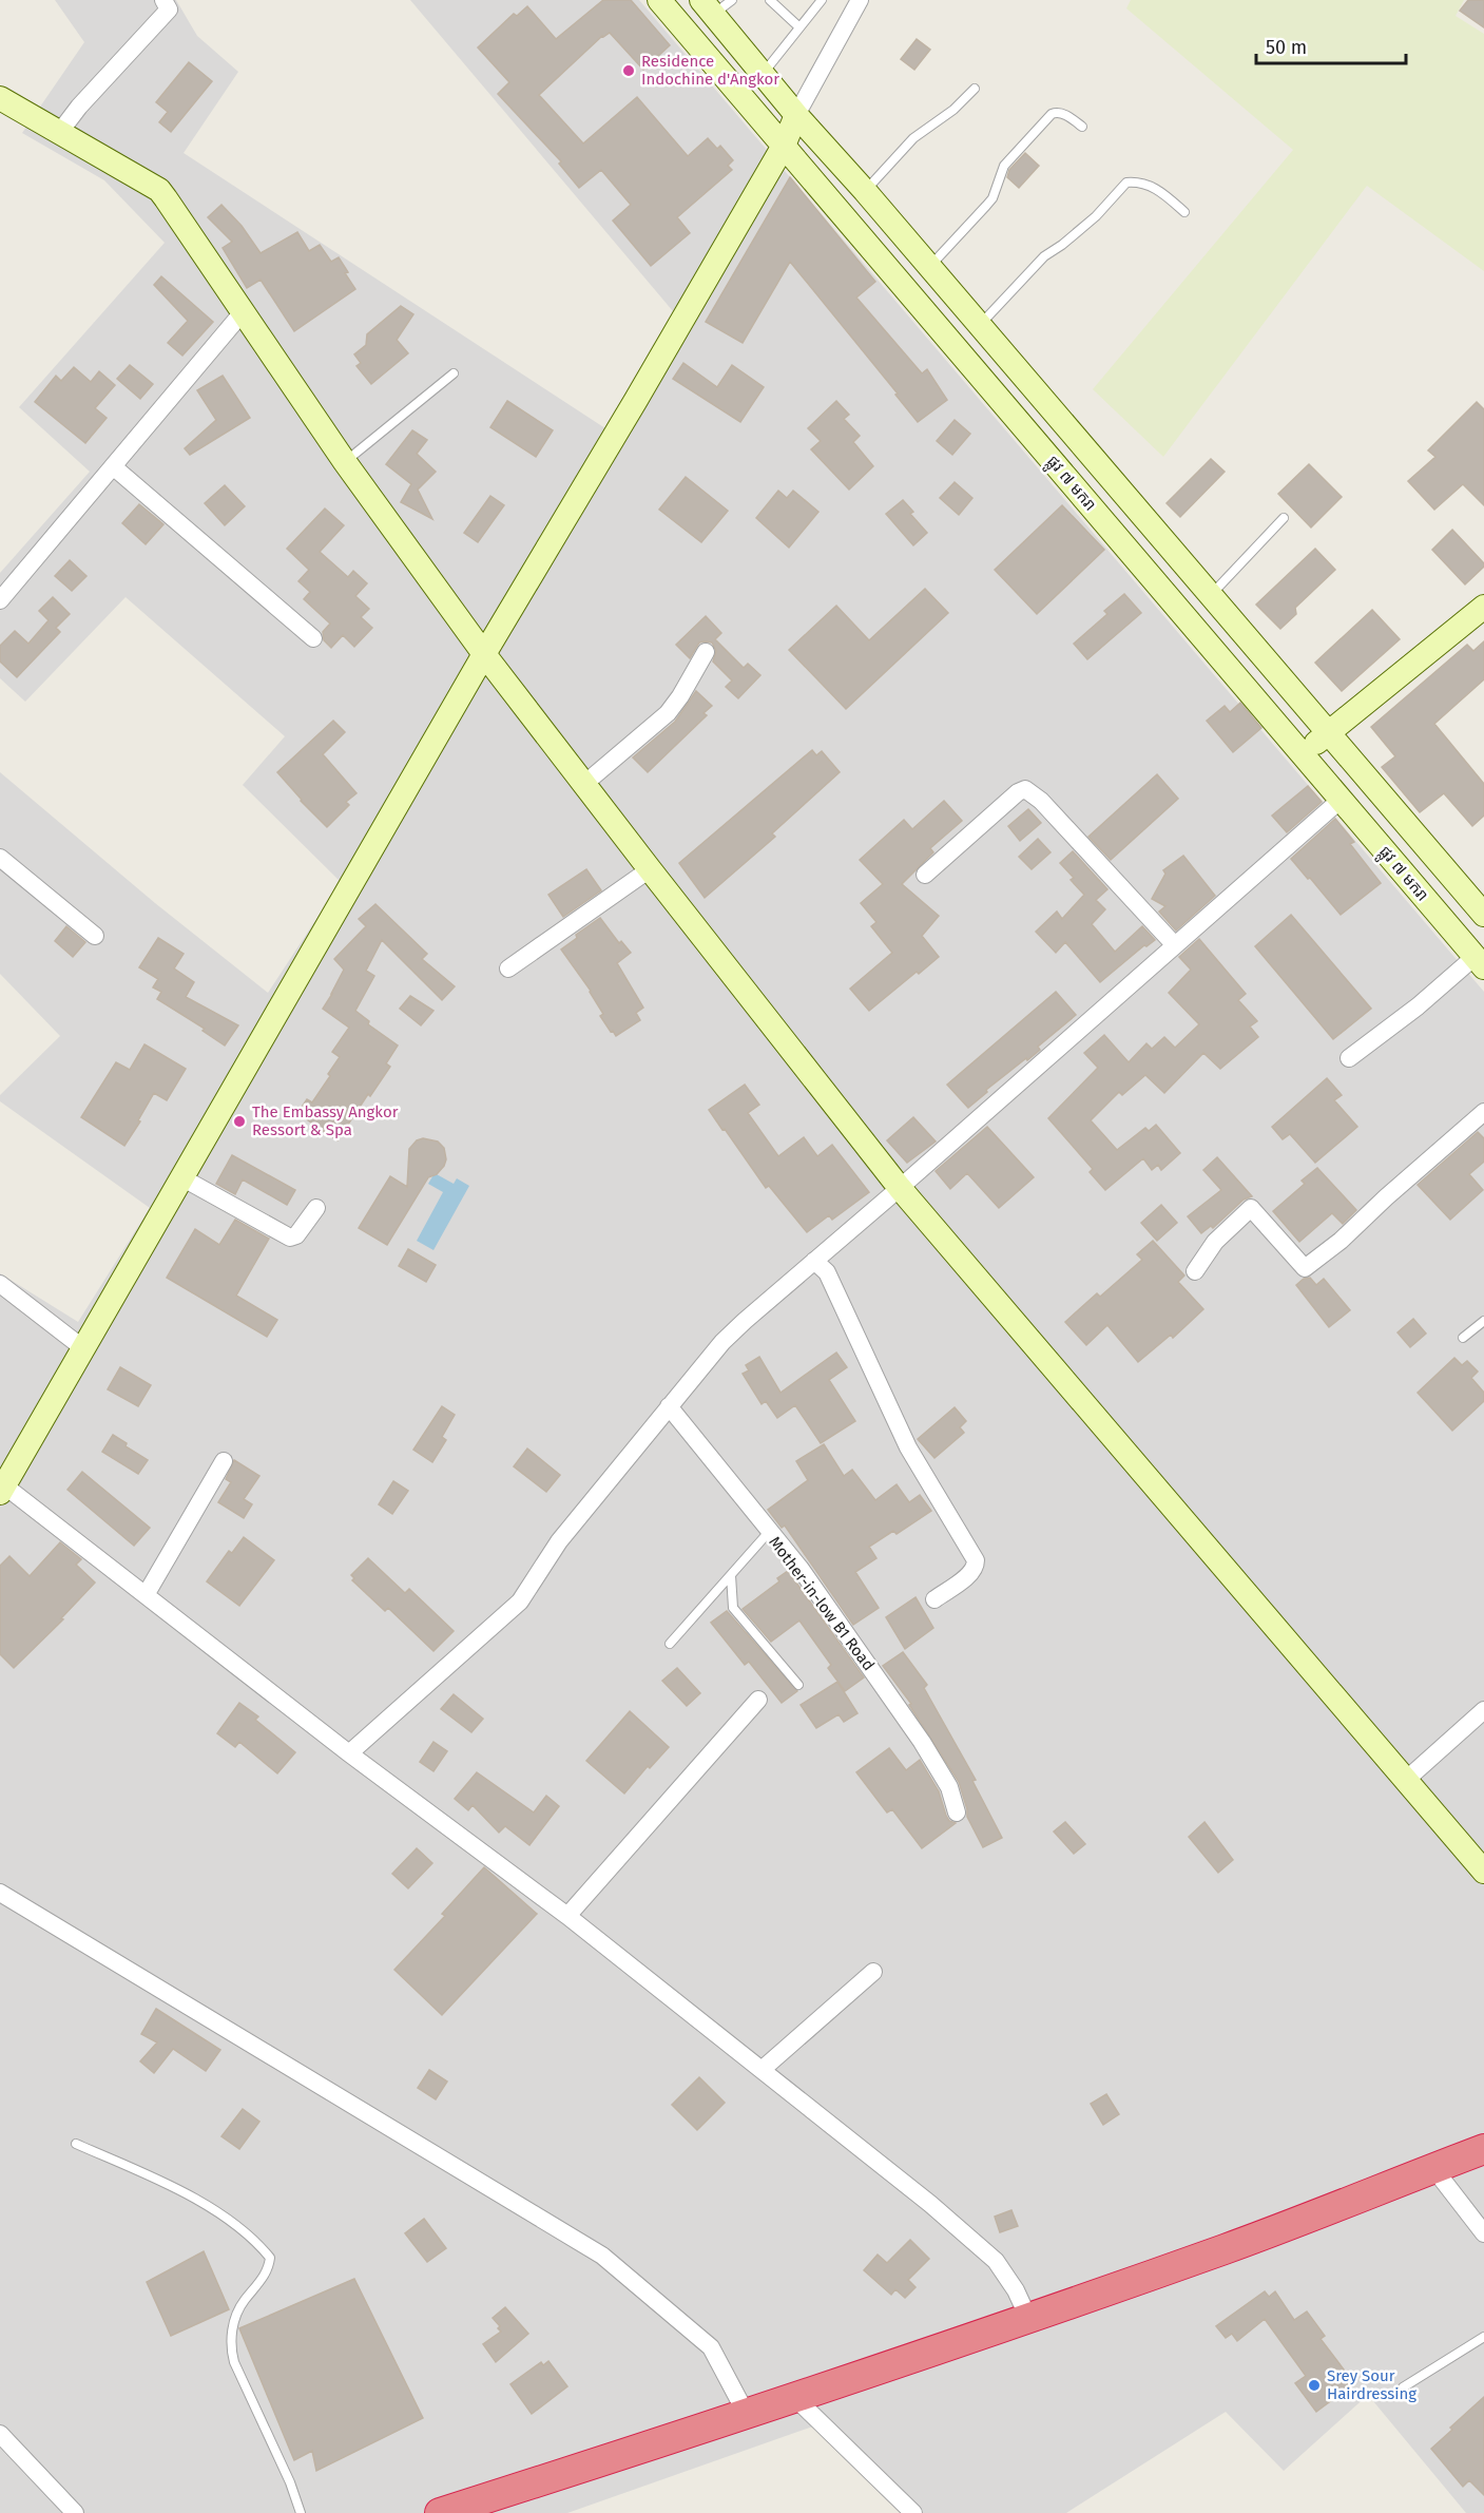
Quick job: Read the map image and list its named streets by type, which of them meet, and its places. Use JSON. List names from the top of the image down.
{
  "streets": {
    "street": ["ផ្លូវ ៧ មករា", "Mother-in-low B1 Road"]
  },
  "places": ["Residence Indochine d'Angkor", "The Embassy Angkor Ressort & Spa", "Srey Sour Hairdressing"],
  "scale_bar": "50 m"
}
